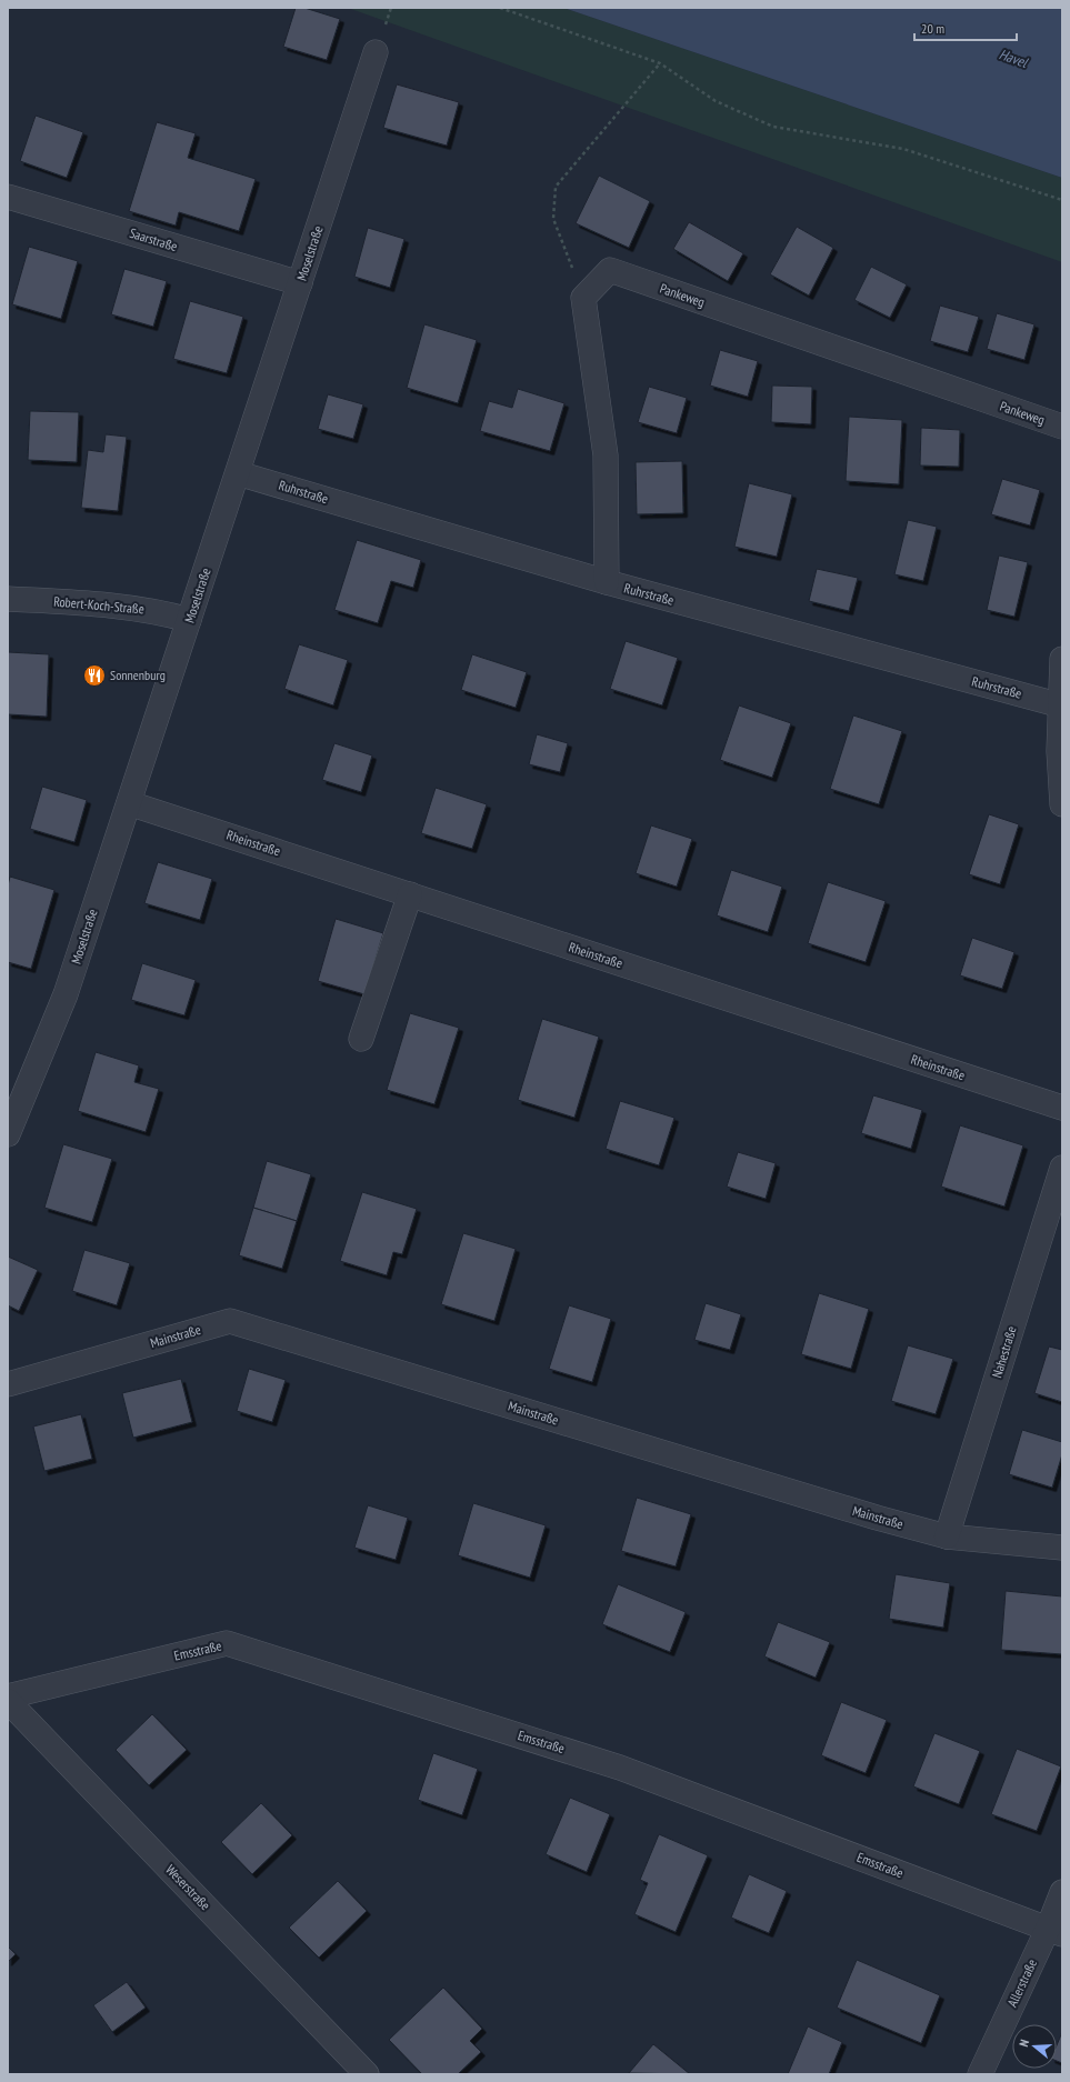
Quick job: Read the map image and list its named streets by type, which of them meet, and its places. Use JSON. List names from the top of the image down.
{
  "streets": {
    "street": [
      "Saarstraße",
      "Moselstraße",
      "Pankeweg",
      "Ruhrstraße",
      "Robert-Koch-Straße",
      "Rheinstraße",
      "Mainstraße",
      "Nahestraße",
      "Emsstraße",
      "Weserstraße",
      "Allerstraße"
    ]
  },
  "crossings": [
    ["Saarstraße", "Moselstraße"],
    ["Moselstraße", "Ruhrstraße"],
    ["Moselstraße", "Robert-Koch-Straße"],
    ["Moselstraße", "Rheinstraße"],
    ["Mainstraße", "Nahestraße"],
    ["Emsstraße", "Allerstraße"]
  ],
  "water": ["Havel"],
  "places": {
    "restaurant": ["Sonnenburg"]
  },
  "scale_bar": "20 m",
  "north": "left"
}
